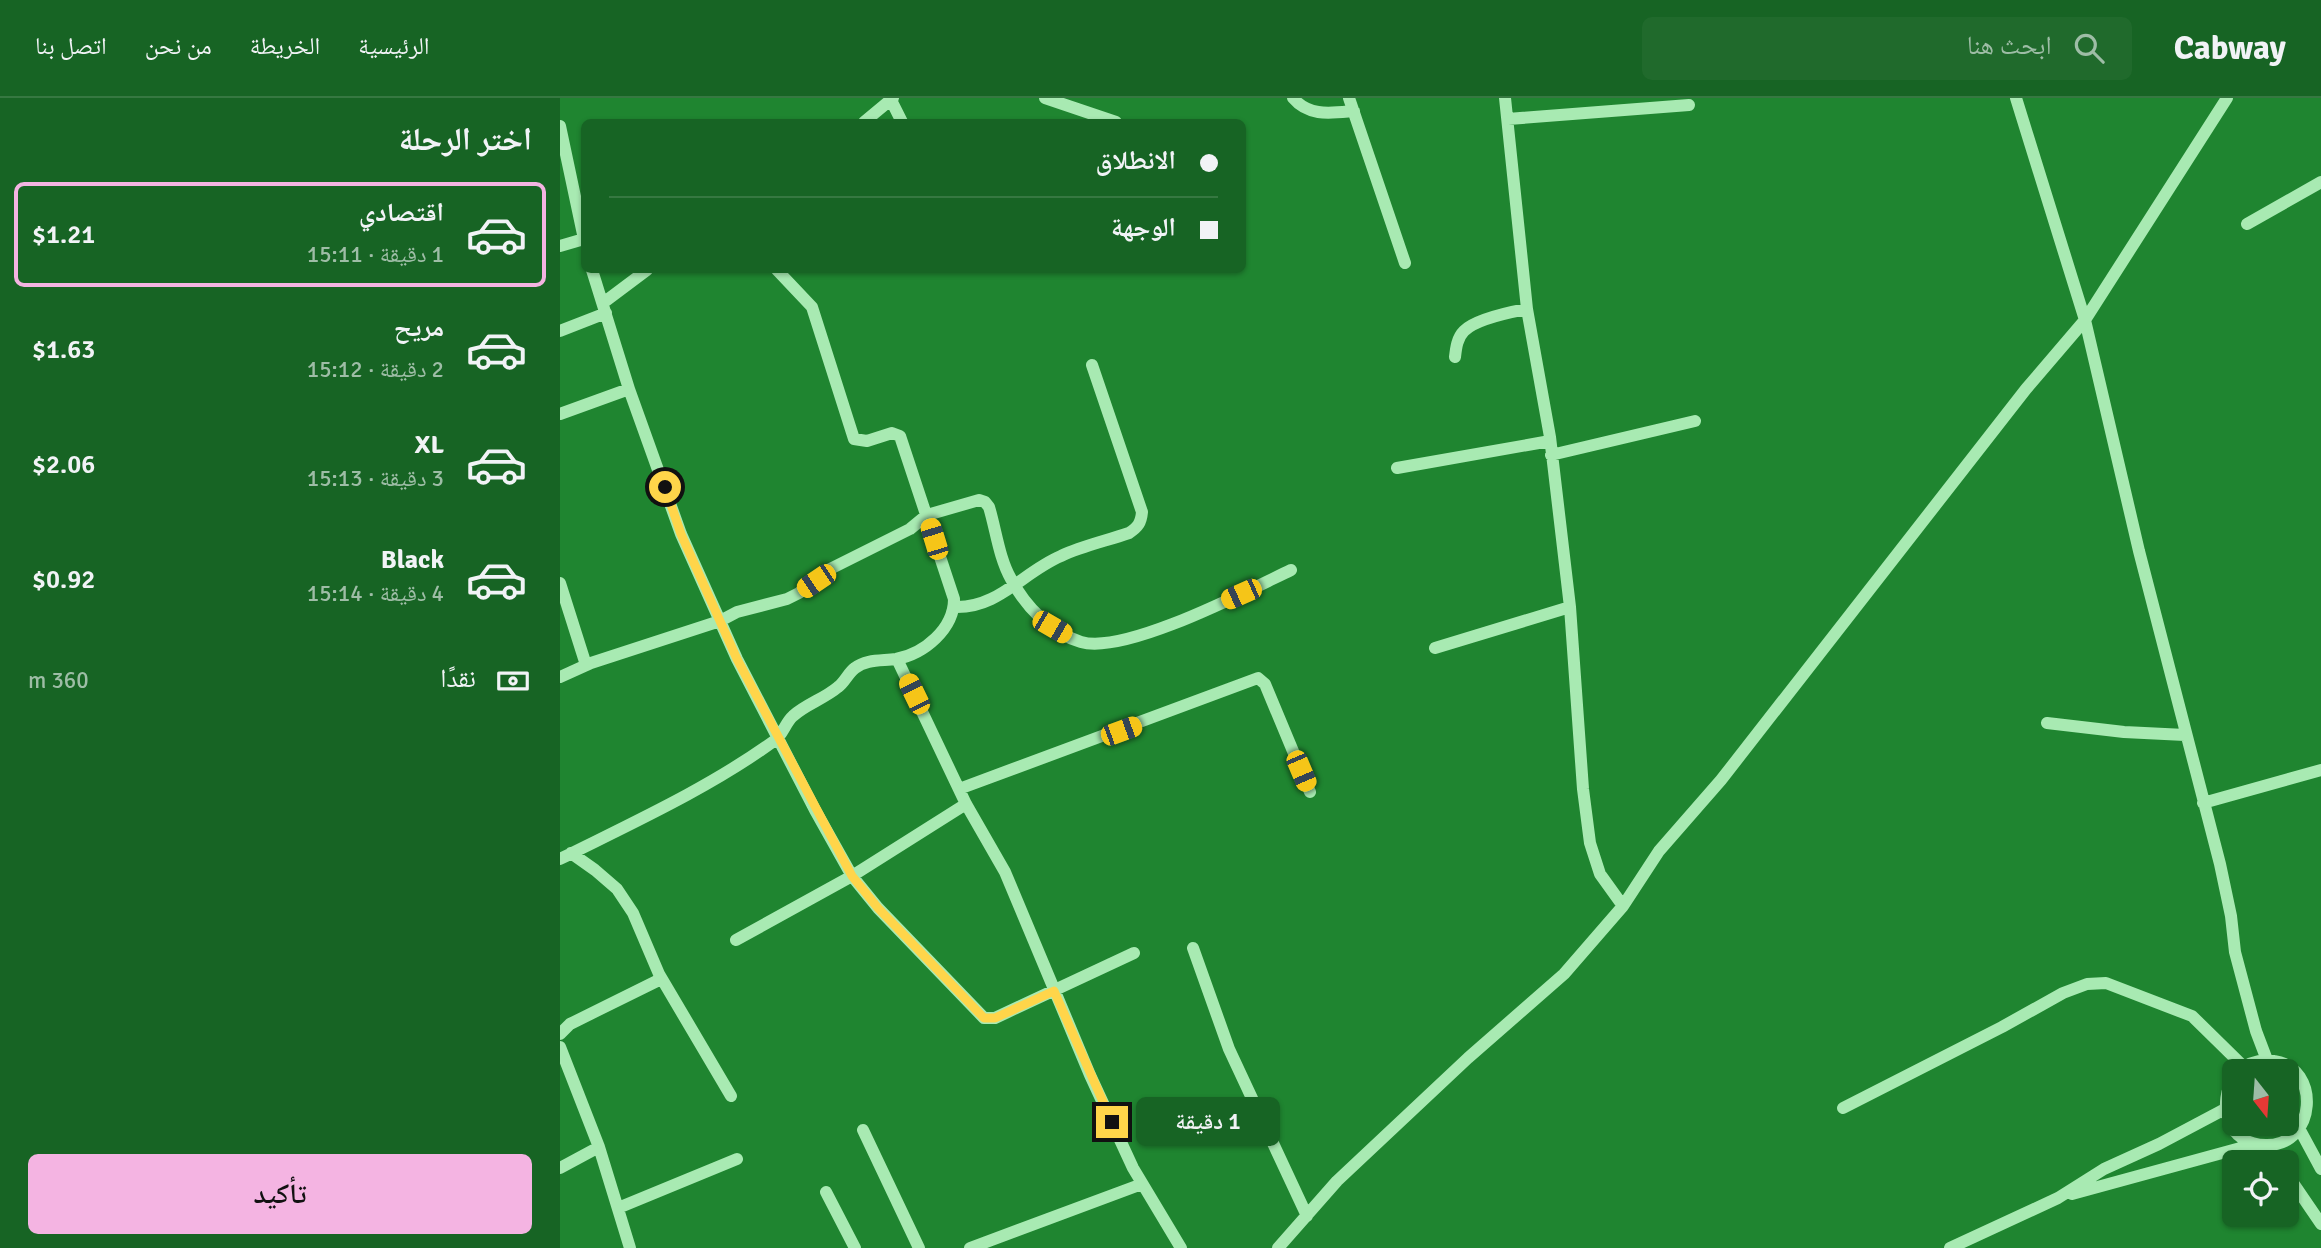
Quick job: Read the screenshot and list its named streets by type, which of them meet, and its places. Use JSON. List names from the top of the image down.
{
  "north": "bottom",
  "page": {
    "header": "Cabway",
    "search": "ابحث هنا",
    "nav": [
      "الرئيسية",
      "الخريطة",
      "من نحن",
      "اتصل بنا"
    ],
    "heading": "اختر الرحلة",
    "banner": ["الانطلاق", "الوجهة"],
    "list": [
      {
        "name": "اقتصادي",
        "note": "1 دقيقة · 15:11",
        "value": "$1.21"
      },
      {
        "name": "مريح",
        "note": "2 دقيقة · 15:12",
        "value": "$1.63"
      },
      {
        "name": "XL",
        "note": "3 دقيقة · 15:13",
        "value": "$2.06"
      },
      {
        "name": "Black",
        "note": "4 دقيقة · 15:14",
        "value": "$0.92"
      }
    ],
    "pay": ["نقدًا", "360 m"],
    "bubble": "1 دقيقة",
    "buttons": "تأكيد"
  }
}
